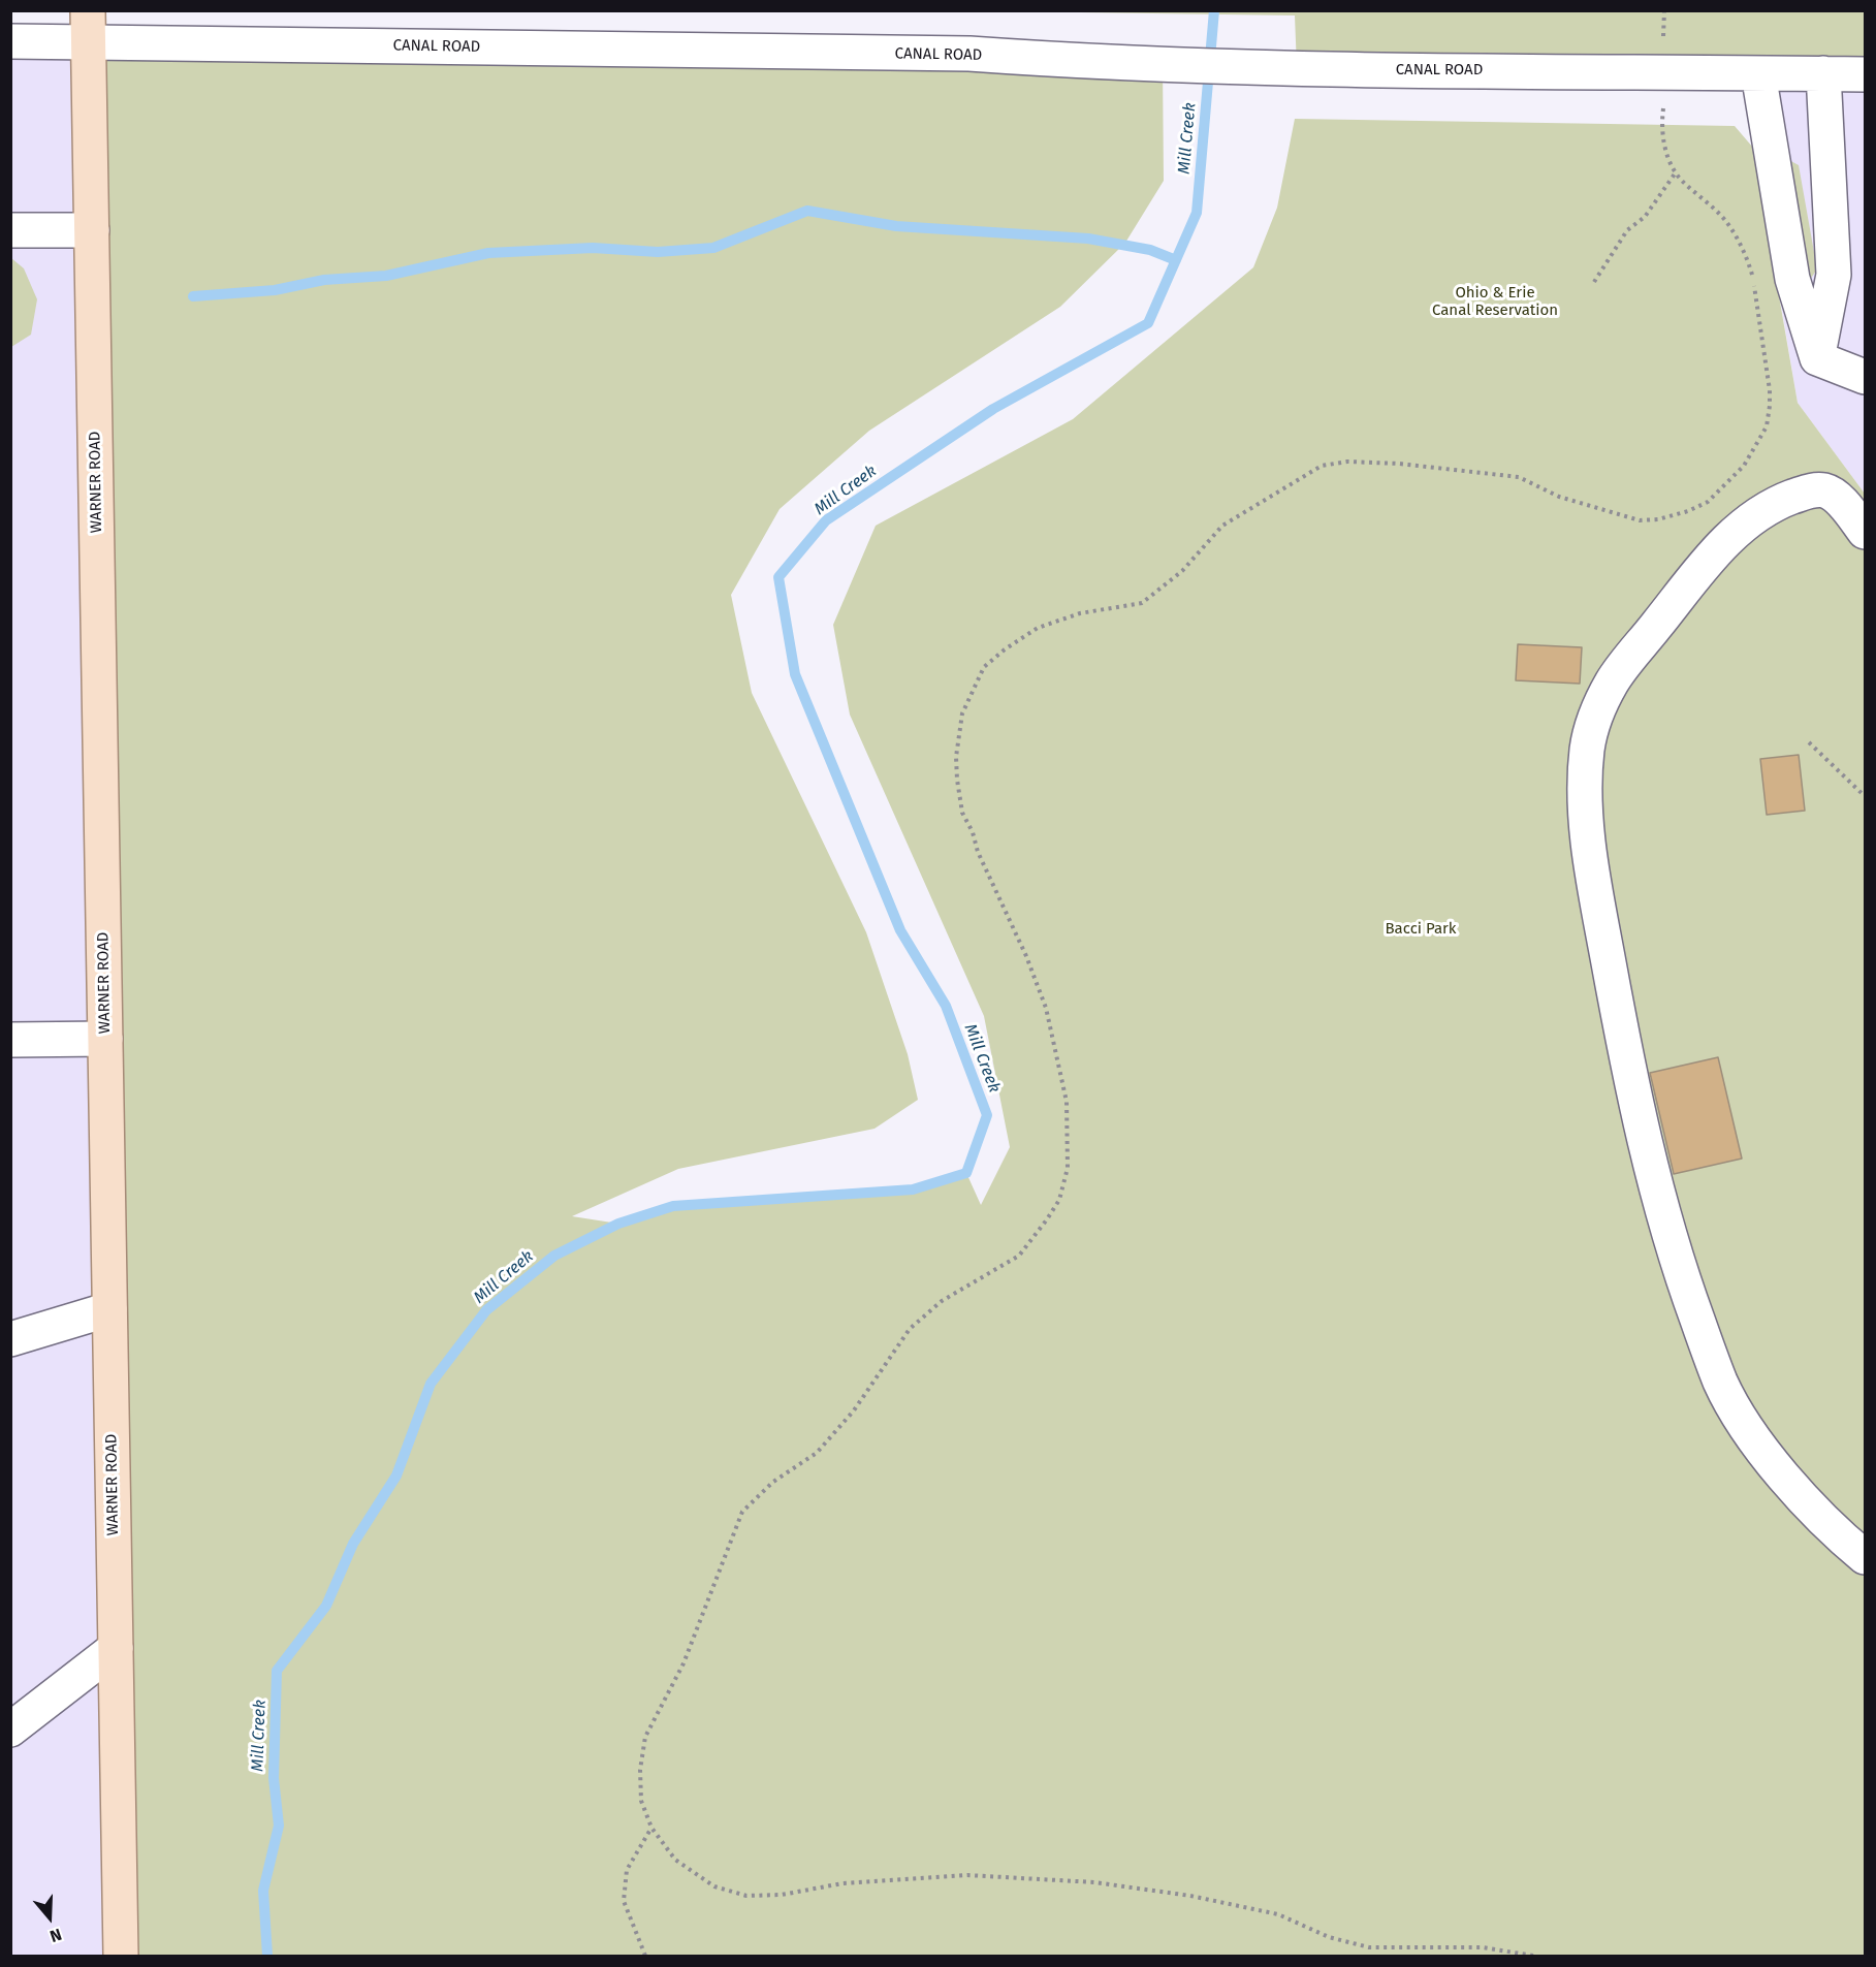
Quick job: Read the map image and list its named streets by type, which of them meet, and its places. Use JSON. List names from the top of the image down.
{
  "streets": {
    "main road": ["WARNER ROAD"],
    "street": ["CANAL ROAD"]
  },
  "crossings": [
    ["CANAL ROAD", "WARNER ROAD"]
  ],
  "water": ["Mill Creek"],
  "parks": ["Ohio & Erie Canal Reservation", "Bacci Park"],
  "north": "bottom"
}
